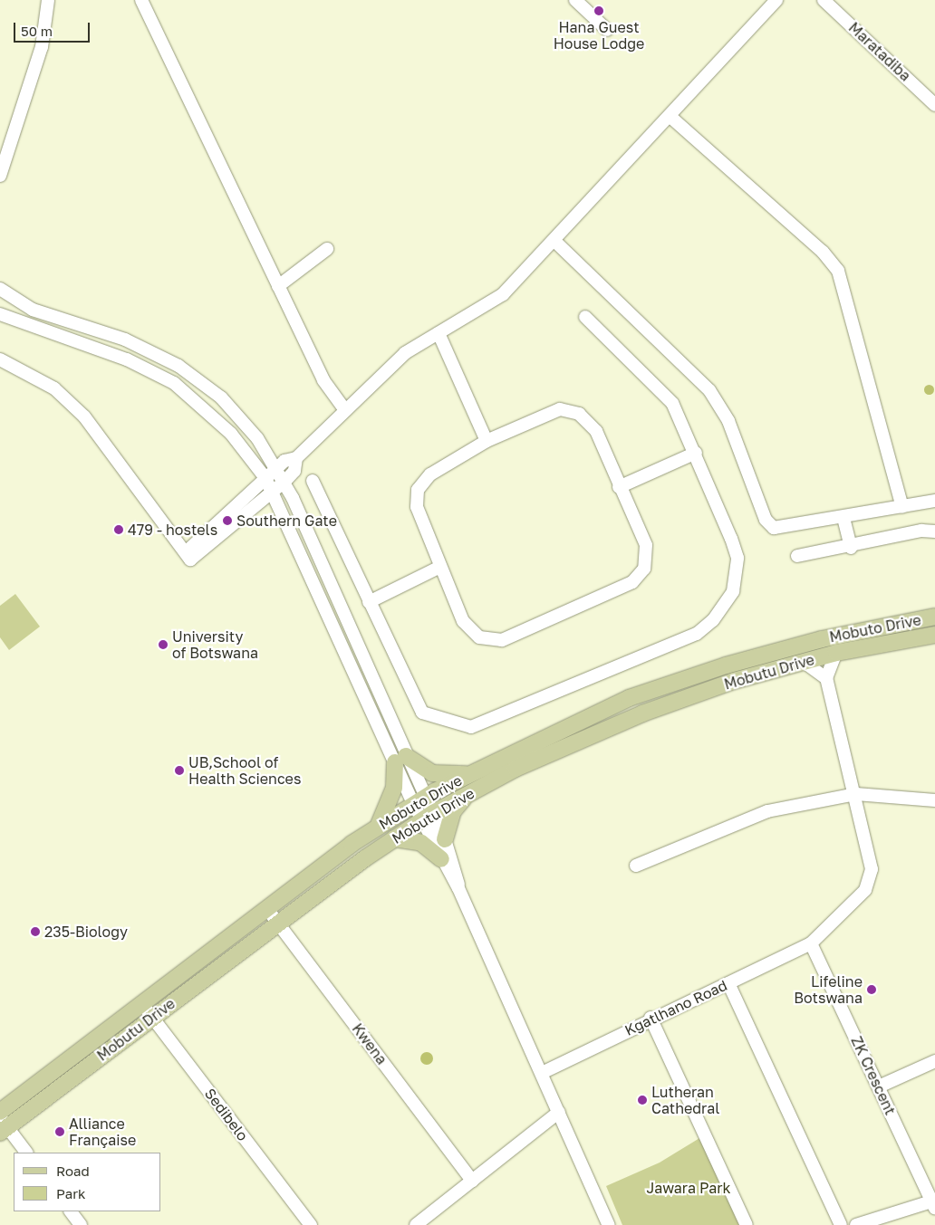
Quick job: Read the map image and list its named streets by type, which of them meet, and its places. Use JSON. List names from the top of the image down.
{
  "streets": {
    "main road": ["Mobuto Drive", "Mobutu Drive"],
    "street": [
      "Maratadiba",
      "Kgatlhano Road",
      "Kwena",
      "ZK Crescent",
      "Sedibelo"
    ]
  },
  "crossings": [
    ["Mobuto Drive", "Kwena"],
    ["Mobuto Drive", "Sedibelo"],
    ["Mobutu Drive", "Kwena"],
    ["Mobutu Drive", "Sedibelo"],
    ["Kgatlhano Road", "ZK Crescent"]
  ],
  "parks": ["Jawara Park"],
  "places": [
    "Hana Guest House Lodge",
    "Southern Gate",
    "479 - hostels",
    "University of Botswana",
    "UB,School of Health Sciences",
    "235-Biology",
    "Lifeline Botswana",
    "Lutheran Cathedral",
    "Alliance Française"
  ],
  "legend": ["Road", "Park"],
  "scale_bar": "50 m"
}
